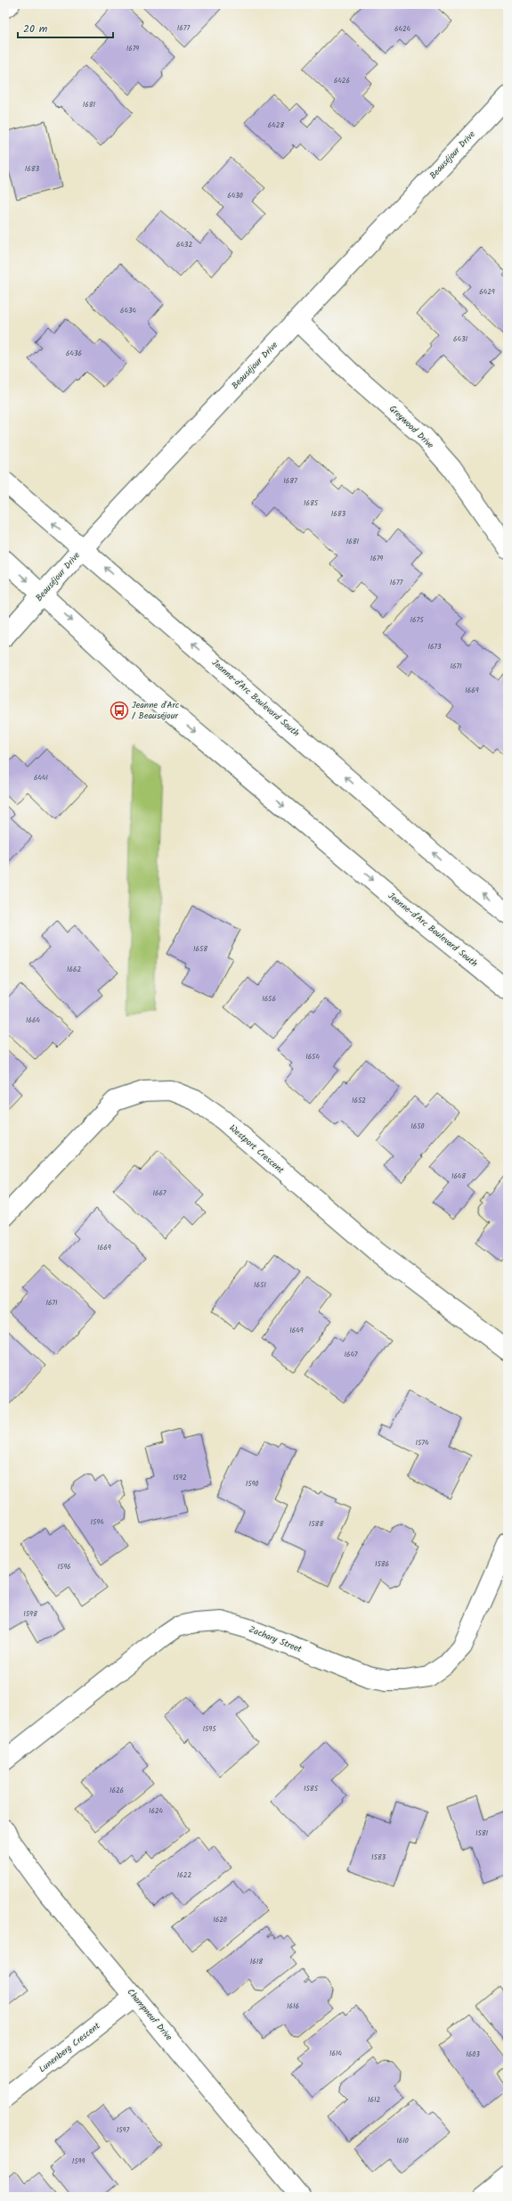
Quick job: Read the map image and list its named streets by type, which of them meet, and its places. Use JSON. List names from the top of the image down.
{
  "streets": {
    "street": [
      "Beauséjour Drive",
      "Greywood Drive",
      "Jeanne-d'Arc Boulevard South",
      "Westport Crescent",
      "Zachary Street",
      "Champneuf Drive",
      "Lunenberg Crescent"
    ]
  },
  "crossings": [
    ["Beauséjour Drive", "Greywood Drive"],
    ["Beauséjour Drive", "Jeanne-d'Arc Boulevard South"],
    ["Champneuf Drive", "Lunenberg Crescent"]
  ],
  "places": {
    "bus stop": ["Jeanne d'Arc / Beauséjour"]
  },
  "house_numbers": [
    "1677",
    "6424",
    "1679",
    "6426",
    "1681",
    "6428",
    "1683",
    "6430",
    "6432",
    "6429",
    "6434",
    "6431",
    "6436",
    "1687",
    "1685",
    "1683",
    "1681",
    "1679",
    "1677",
    "1675",
    "1673",
    "1671",
    "1669",
    "6441",
    "1658",
    "1662",
    "1656",
    "1664",
    "1654",
    "1652",
    "1650",
    "1648",
    "1667",
    "1669",
    "1651",
    "1671",
    "1649",
    "1647",
    "1574",
    "1592",
    "1590",
    "1594",
    "1588",
    "1586",
    "1596",
    "1598",
    "1595",
    "1585",
    "1626",
    "1624",
    "1581",
    "1583",
    "1622",
    "1620",
    "1618",
    "1616",
    "1614",
    "1603",
    "1612",
    "1597",
    "1610",
    "1599"
  ],
  "scale_bar": "20 m"
}
